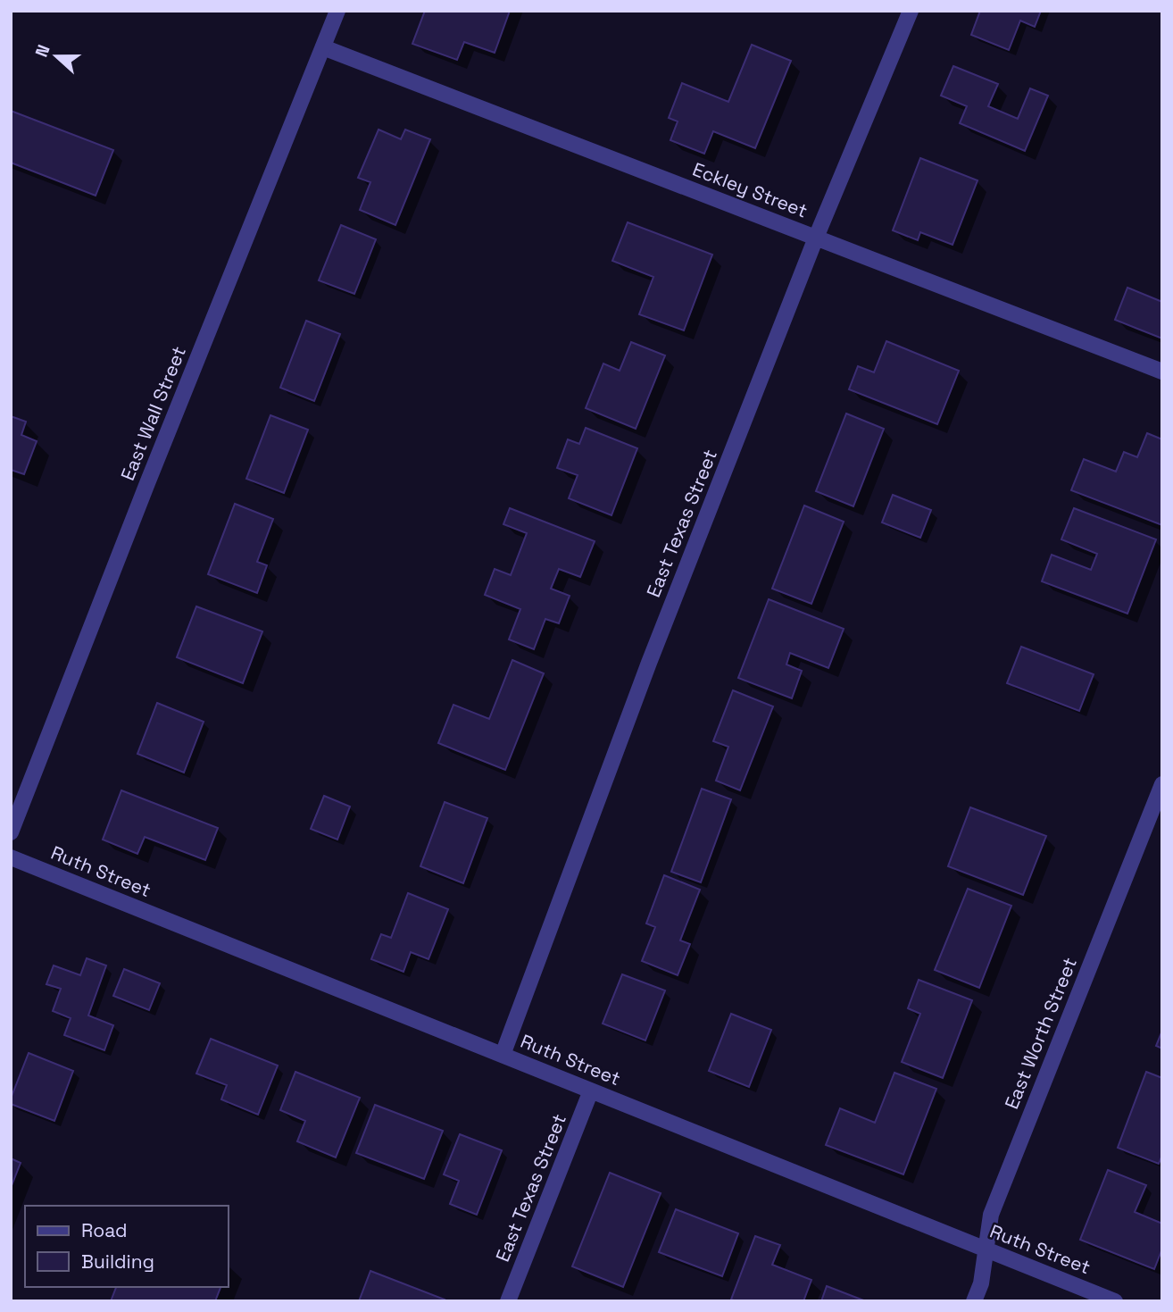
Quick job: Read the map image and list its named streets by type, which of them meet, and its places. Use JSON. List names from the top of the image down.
{
  "streets": {
    "street": [
      "Eckley Street",
      "East Wall Street",
      "East Texas Street",
      "Ruth Street",
      "East Worth Street"
    ]
  },
  "crossings": [
    ["Eckley Street", "East Wall Street"],
    ["Eckley Street", "East Texas Street"],
    ["East Texas Street", "Ruth Street"],
    ["Ruth Street", "East Worth Street"]
  ],
  "legend": ["Road", "Building"],
  "north": "left"
}
